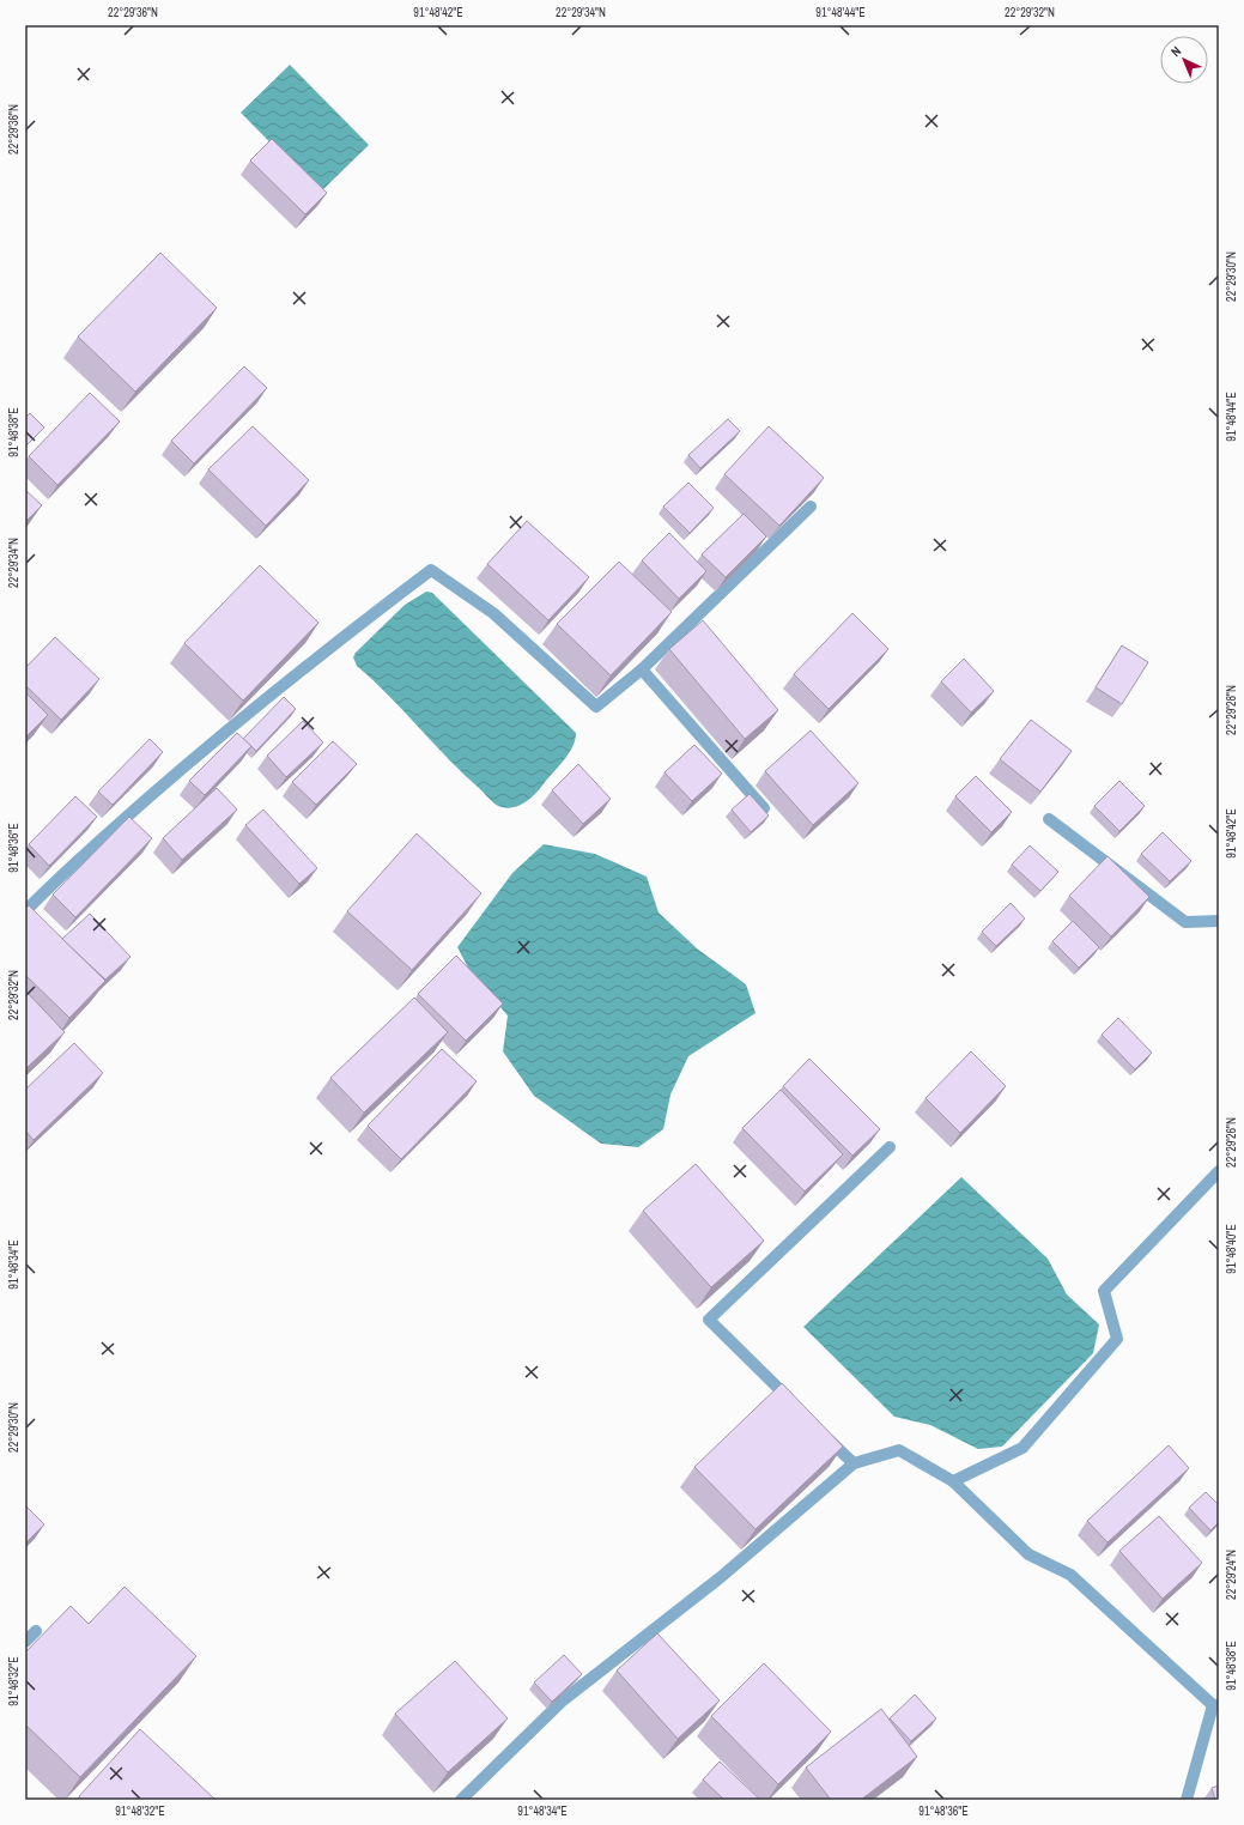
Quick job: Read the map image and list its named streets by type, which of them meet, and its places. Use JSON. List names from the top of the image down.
{
  "north": "top left",
  "coordinates": [
    "22°29'36\"N",
    "91°48'42\"E",
    "22°29'34\"N",
    "91°48'44\"E",
    "22°29'32\"N",
    "22°29'30\"N",
    "91°48'38\"E",
    "22°29'28\"N",
    "91°48'36\"E",
    "22°29'26\"N",
    "91°48'40\"E",
    "91°48'34\"E",
    "22°29'24\"N",
    "91°48'32\"E"
  ]
}
